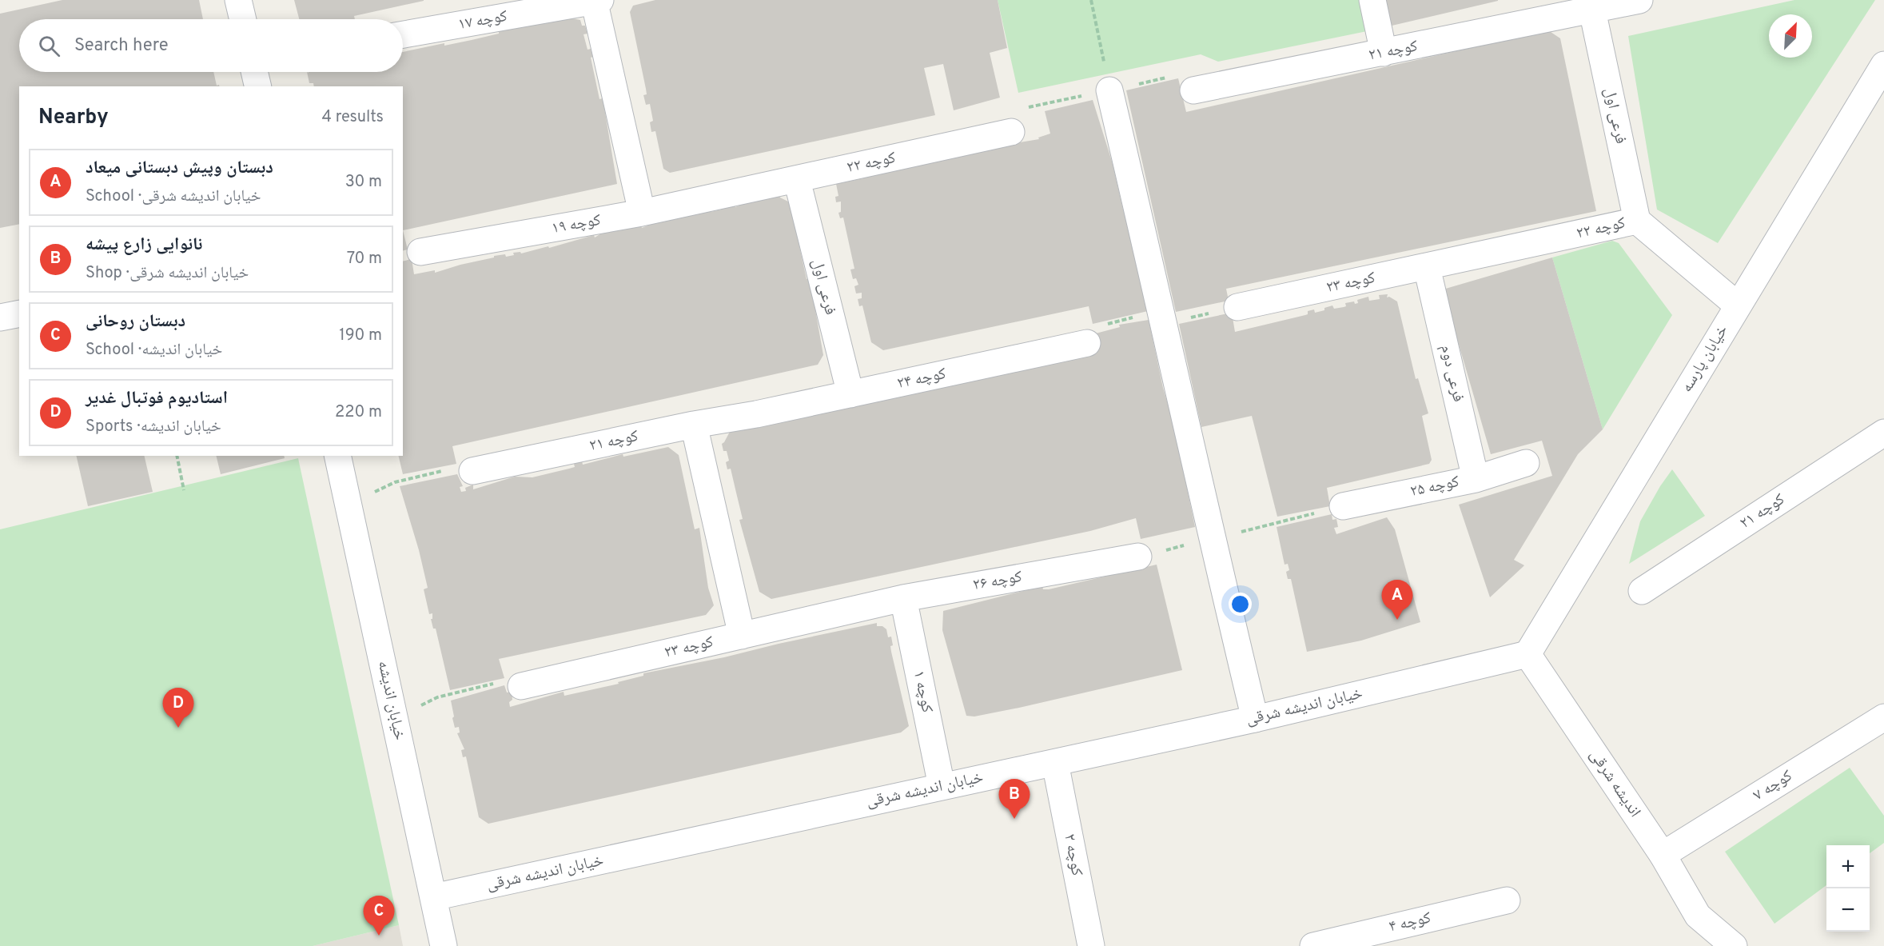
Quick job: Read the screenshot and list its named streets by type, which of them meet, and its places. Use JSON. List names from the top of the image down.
{
  "streets": {
    "street": [
      "کوچه ۱۷",
      "کوچه ۲۱",
      "فرعی اول",
      "کوچه ۲۲",
      "کوچه ۱۹",
      "کوچه ۲۳",
      "خیابان پارسه",
      "فرعی دوم",
      "کوچه ۲۴",
      "کوچه ۲۵",
      "کوچه ۲۶",
      "کوچه ۱",
      "خیابان اندیشه",
      "خیابان اندیشه شرقی",
      "اندیشه شرقی",
      "کوچه ۷",
      "کوچه ۲",
      "کوچه ۴"
    ]
  },
  "crossings": [
    ["کوچه ۲۱", "فرعی اول"],
    ["کوچه ۲۱", "کوچه ۲۴"],
    ["فرعی اول", "کوچه ۲۲"],
    ["فرعی اول", "کوچه ۲۴"],
    ["کوچه ۲۲", "کوچه ۱۹"],
    ["کوچه ۲۲", "کوچه ۲۳"],
    ["کوچه ۲۲", "خیابان پارسه"],
    ["کوچه ۲۳", "فرعی دوم"],
    ["کوچه ۲۳", "کوچه ۲۶"],
    ["خیابان پارسه", "خیابان اندیشه شرقی"],
    ["خیابان پارسه", "اندیشه شرقی"],
    ["فرعی دوم", "کوچه ۲۵"],
    ["کوچه ۲۶", "کوچه ۱"],
    ["کوچه ۱", "خیابان اندیشه شرقی"],
    ["خیابان اندیشه", "خیابان اندیشه شرقی"],
    ["خیابان اندیشه شرقی", "اندیشه شرقی"],
    ["خیابان اندیشه شرقی", "کوچه ۲"],
    ["اندیشه شرقی", "کوچه ۷"]
  ],
  "north": "top right",
  "page": {
    "search": "Search here",
    "heading": ["Nearby", "4 results"],
    "list": [
      {
        "mark": "A",
        "name": "دبستان وپیش دبستانی میعاد",
        "note": "School · خیابان اندیشه شرقی",
        "value": "30 m"
      },
      {
        "mark": "B",
        "name": "نانوایی زارع پیشه",
        "note": "Shop · خیابان اندیشه شرقی",
        "value": "70 m"
      },
      {
        "mark": "C",
        "name": "دبستان روحانی",
        "note": "School · خیابان اندیشه",
        "value": "190 m"
      },
      {
        "mark": "D",
        "name": "استادیوم فوتبال غدیر",
        "note": "Sports · خیابان اندیشه",
        "value": "220 m"
      }
    ],
    "pins": [
      "A",
      "D",
      "B",
      "C"
    ],
    "map_buttons": ["+", "−"]
  }
}
